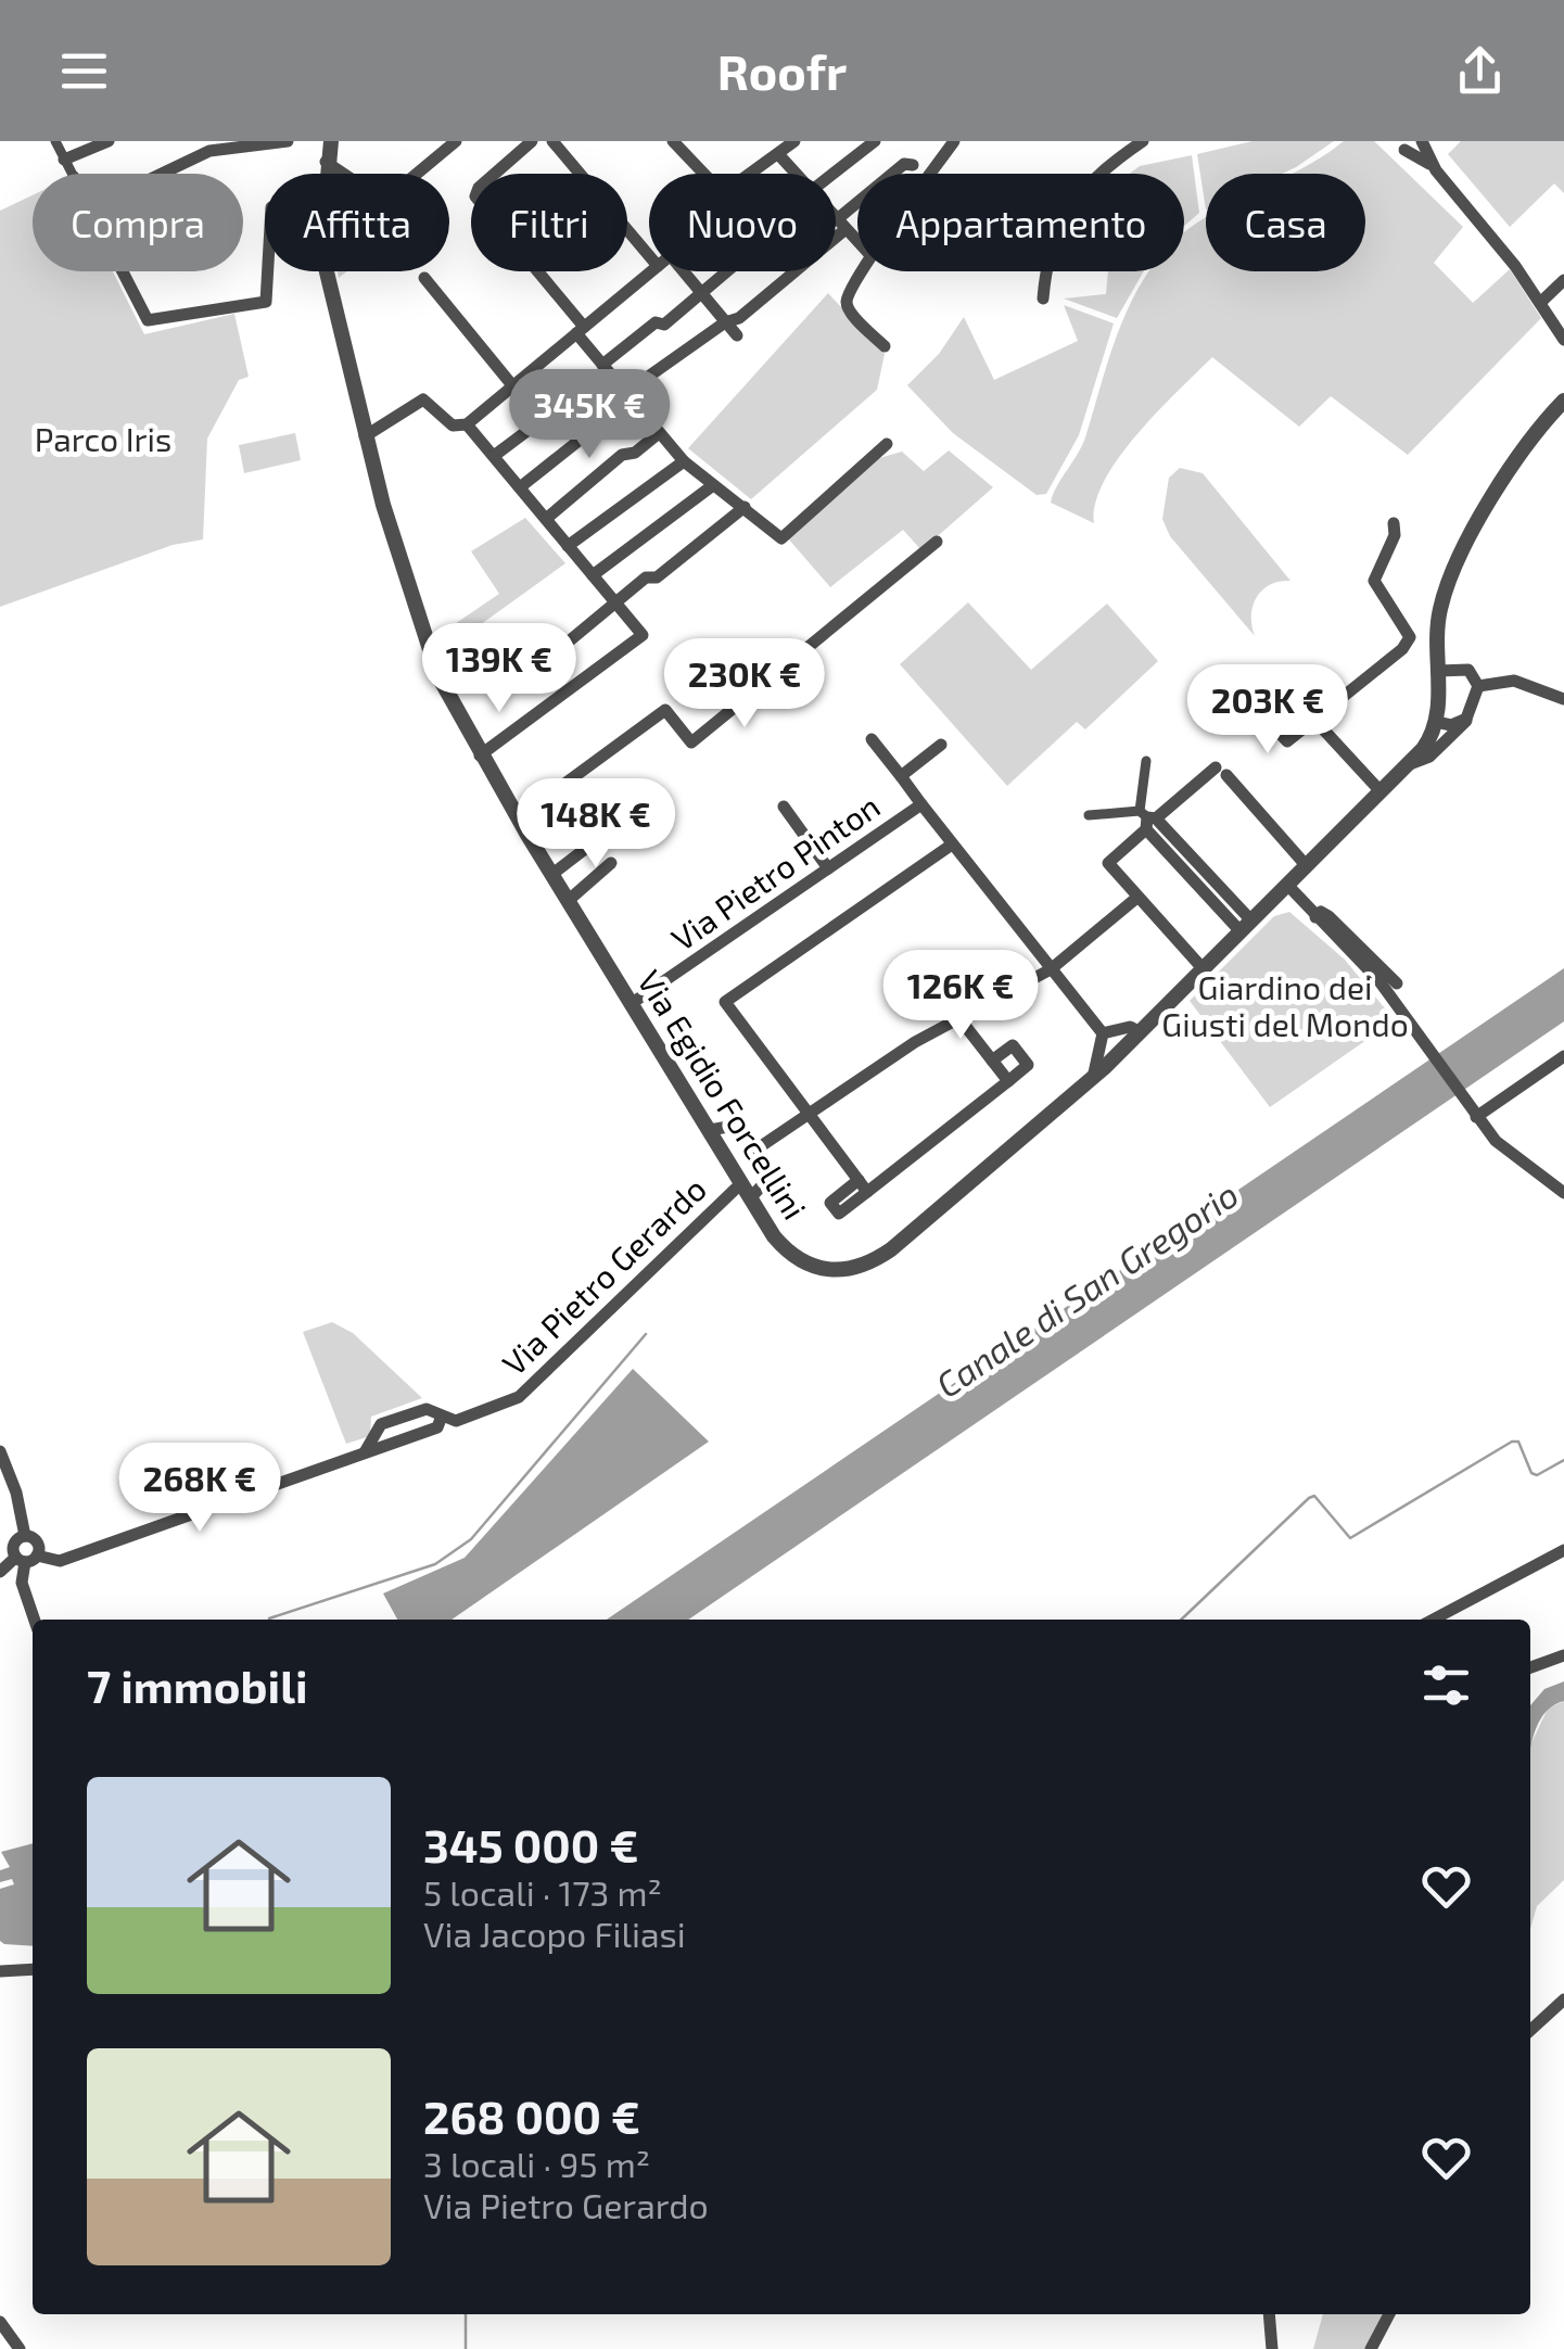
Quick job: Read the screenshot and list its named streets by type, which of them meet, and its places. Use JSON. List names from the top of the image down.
{
  "streets": {
    "street": ["Via Pietro Pinton", "Via Egidio Forcellini", "Via Pietro Gerardo"]
  },
  "crossings": [
    ["Via Pietro Pinton", "Via Egidio Forcellini"],
    ["Via Egidio Forcellini", "Via Pietro Gerardo"]
  ],
  "water": ["Canale di San Gregorio"],
  "parks": ["Parco Iris", "Giardino dei Giusti del Mondo"],
  "page": {
    "header": "Roofr",
    "chip": [
      "Compra",
      "Affitta",
      "Filtri",
      "Nuovo",
      "Appartamento",
      "Casa"
    ],
    "price": [
      "345K €",
      "139K €",
      "230K €",
      "203K €",
      "148K €",
      "126K €",
      "268K €"
    ],
    "heading": "7 immobili",
    "list": [
      {
        "name": "345 000 €",
        "note": "5 locali · 173 m² · Via Jacopo Filiasi"
      },
      {
        "name": "268 000 €",
        "note": "3 locali · 95 m² · Via Pietro Gerardo"
      }
    ]
  }
}
